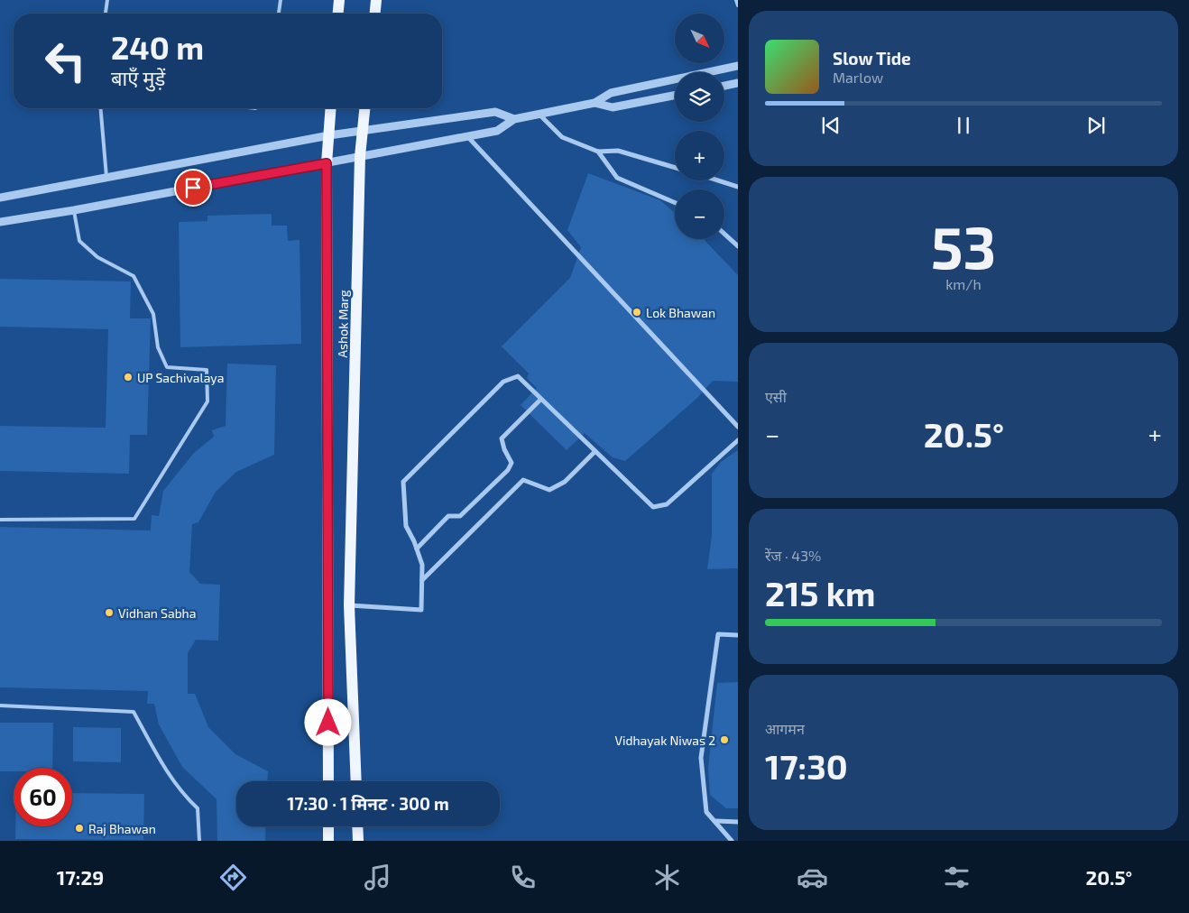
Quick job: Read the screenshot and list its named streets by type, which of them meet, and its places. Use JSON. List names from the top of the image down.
{
  "streets": {
    "main road": ["Ashok Marg"]
  },
  "places": [
    "Lok Bhawan",
    "UP Sachivalaya",
    "Vidhan Sabha",
    "Vidhayak Niwas 2",
    "Raj Bhawan"
  ],
  "north": "bottom right",
  "page": {
    "map_buttons": ["+", "−"],
    "turn": ["240 m", "बाएँ मुड़ें"],
    "song": ["Slow Tide", "Marlow"],
    "tile": [
      ["53", "km/h"],
      "एसी",
      ["रेंज · 43%", "215 km"],
      ["आगमन", "17:30"]
    ],
    "heat": ["−", "20.5°", "+"],
    "limit": "60",
    "trip": "17:30 · 1 मिनट · 300 m",
    "tabs": ["17:29", "20.5°"]
  }
}
